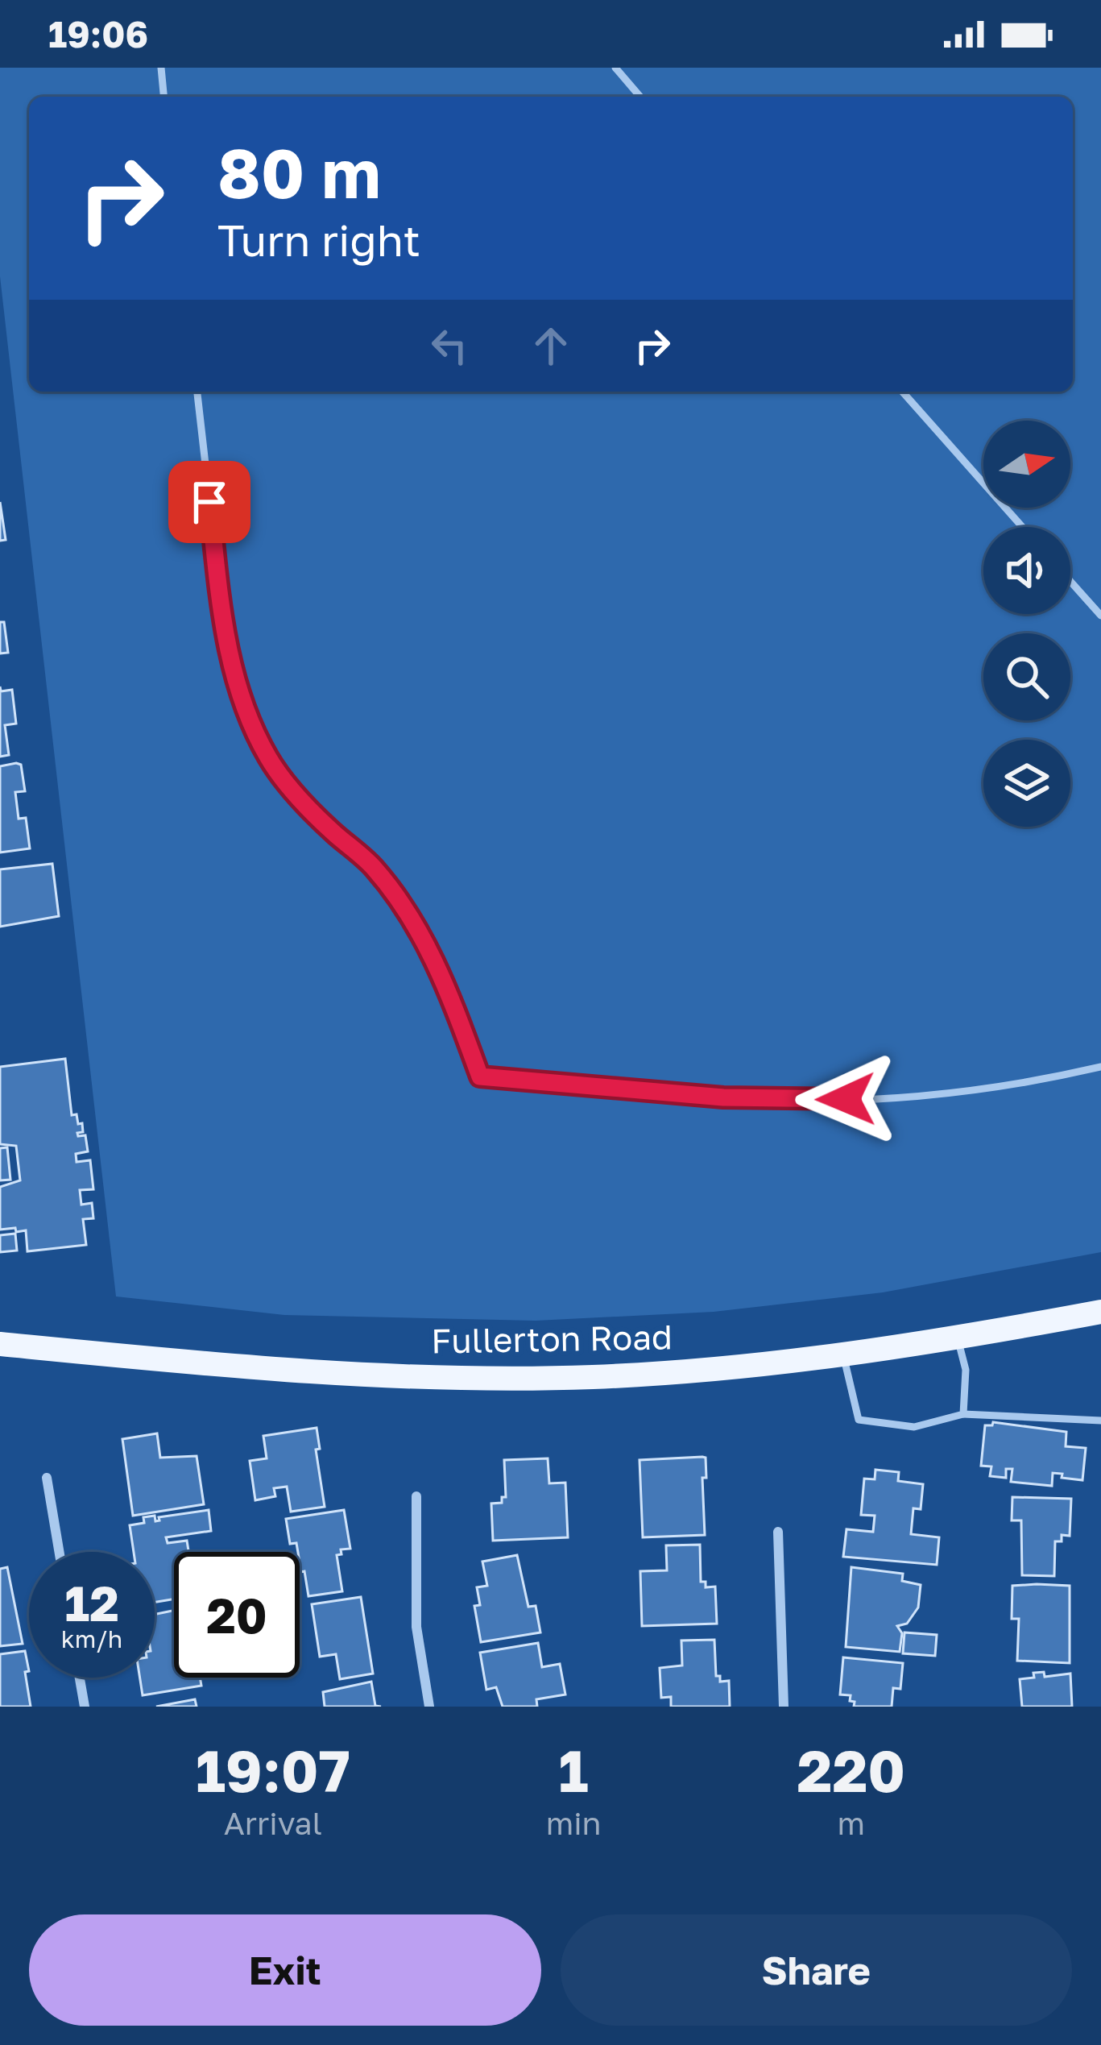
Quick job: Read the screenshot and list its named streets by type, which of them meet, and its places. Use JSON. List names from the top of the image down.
{
  "streets": {
    "main road": ["Fullerton Road"]
  },
  "north": "right",
  "page": {
    "status": "19:06",
    "turn": ["80 m", "Turn right"],
    "speed": "12 km/h",
    "limit": "20",
    "eta": [
      "19:07",
      "Arrival",
      "1",
      "min",
      "220",
      "m"
    ],
    "buttons": ["Exit", "Share"]
  }
}
